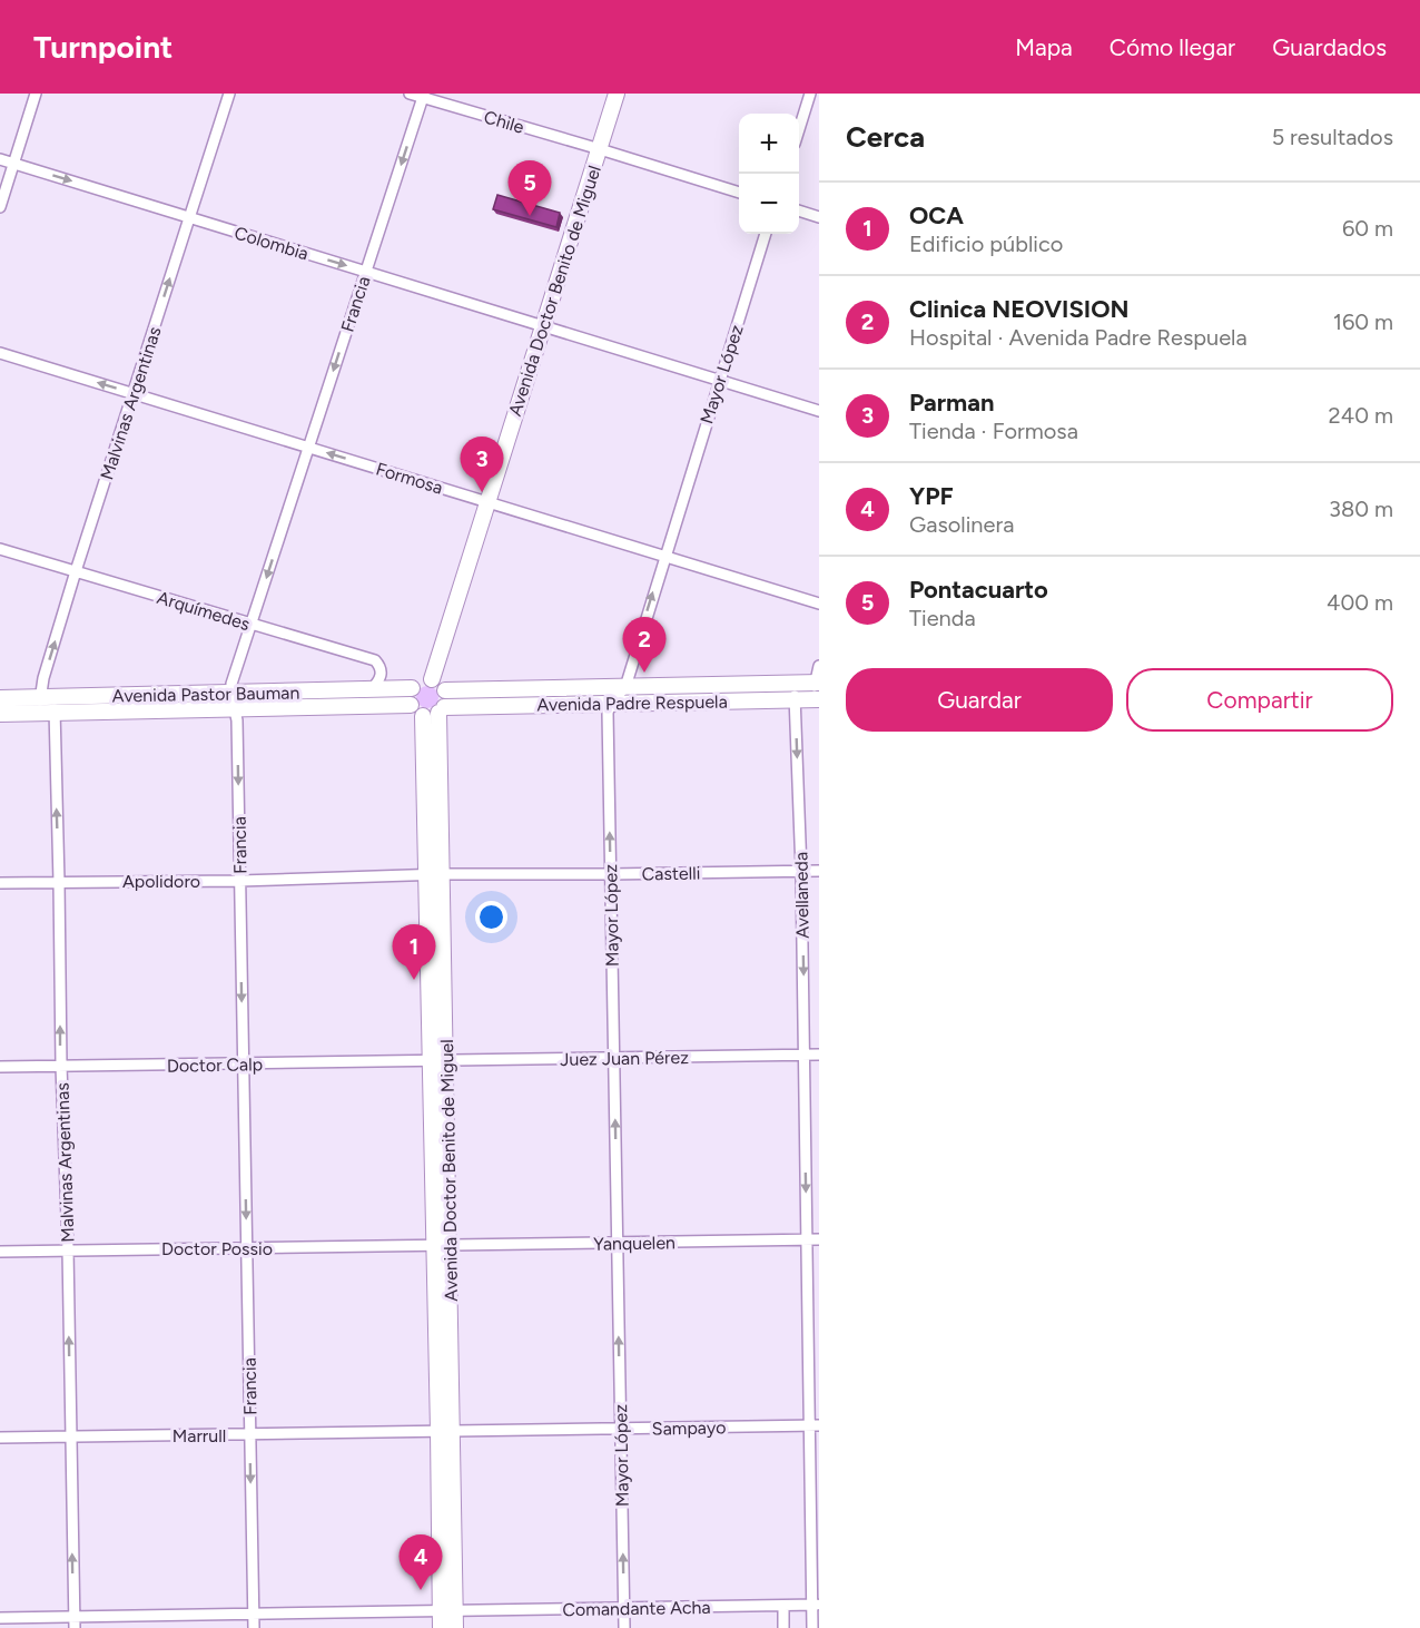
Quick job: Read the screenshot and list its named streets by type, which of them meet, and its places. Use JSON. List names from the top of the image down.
{
  "streets": {
    "main road": ["Avenida Doctor Benito de Miguel", "Avenida Pastor Bauman", "Avenida Padre Respuela"],
    "street": [
      "Chile",
      "Colombia",
      "Francia",
      "Mayor López",
      "Malvinas Argentinas",
      "Formosa",
      "Arquímedes",
      "Castelli",
      "Apolidoro",
      "Avellaneda",
      "Juez Juan Pérez",
      "Doctor Calp",
      "Yanquelen",
      "Doctor Possio",
      "Sampayo",
      "Marrull",
      "Comandante Acha"
    ]
  },
  "crossings": [
    ["Chile", "Avenida Doctor Benito de Miguel"],
    ["Chile", "Francia"],
    ["Colombia", "Avenida Doctor Benito de Miguel"],
    ["Colombia", "Francia"],
    ["Colombia", "Mayor López"],
    ["Colombia", "Malvinas Argentinas"],
    ["Avenida Doctor Benito de Miguel", "Formosa"],
    ["Avenida Doctor Benito de Miguel", "Avenida Pastor Bauman"],
    ["Avenida Doctor Benito de Miguel", "Avenida Padre Respuela"],
    ["Avenida Doctor Benito de Miguel", "Castelli"],
    ["Avenida Doctor Benito de Miguel", "Apolidoro"],
    ["Avenida Doctor Benito de Miguel", "Juez Juan Pérez"],
    ["Avenida Doctor Benito de Miguel", "Doctor Calp"],
    ["Avenida Doctor Benito de Miguel", "Yanquelen"],
    ["Avenida Doctor Benito de Miguel", "Doctor Possio"],
    ["Avenida Doctor Benito de Miguel", "Sampayo"],
    ["Avenida Doctor Benito de Miguel", "Marrull"],
    ["Avenida Doctor Benito de Miguel", "Comandante Acha"],
    ["Francia", "Formosa"],
    ["Francia", "Arquímedes"],
    ["Francia", "Avenida Pastor Bauman"],
    ["Francia", "Apolidoro"],
    ["Francia", "Doctor Calp"],
    ["Francia", "Doctor Possio"],
    ["Francia", "Marrull"],
    ["Francia", "Comandante Acha"],
    ["Mayor López", "Formosa"],
    ["Mayor López", "Avenida Padre Respuela"],
    ["Mayor López", "Castelli"],
    ["Mayor López", "Juez Juan Pérez"],
    ["Mayor López", "Yanquelen"],
    ["Mayor López", "Sampayo"],
    ["Mayor López", "Comandante Acha"],
    ["Malvinas Argentinas", "Formosa"],
    ["Malvinas Argentinas", "Arquímedes"],
    ["Malvinas Argentinas", "Avenida Pastor Bauman"],
    ["Malvinas Argentinas", "Apolidoro"],
    ["Malvinas Argentinas", "Doctor Calp"],
    ["Malvinas Argentinas", "Doctor Possio"],
    ["Malvinas Argentinas", "Marrull"],
    ["Malvinas Argentinas", "Comandante Acha"],
    ["Arquímedes", "Avenida Pastor Bauman"],
    ["Avenida Pastor Bauman", "Avenida Padre Respuela"],
    ["Avenida Padre Respuela", "Avellaneda"],
    ["Castelli", "Apolidoro"],
    ["Castelli", "Avellaneda"],
    ["Avellaneda", "Juez Juan Pérez"],
    ["Avellaneda", "Yanquelen"],
    ["Avellaneda", "Sampayo"],
    ["Avellaneda", "Comandante Acha"],
    ["Juez Juan Pérez", "Doctor Calp"],
    ["Yanquelen", "Doctor Possio"],
    ["Sampayo", "Marrull"]
  ],
  "one_way": [
    "Colombia",
    "Francia",
    "Mayor López",
    "Malvinas Argentinas",
    "Formosa",
    "Avellaneda"
  ],
  "page": {
    "header": "Turnpoint",
    "nav": ["Mapa", "Cómo llegar", "Guardados"],
    "heading": ["Cerca", "5 resultados"],
    "map_buttons": ["+", "−"],
    "pins": [
      "5",
      "3",
      "2",
      "1",
      "4"
    ],
    "list": [
      {
        "mark": "1",
        "name": "OCA",
        "note": "Edificio público",
        "value": "60 m"
      },
      {
        "mark": "2",
        "name": "Clinica NEOVISION",
        "note": "Hospital · Avenida Padre Respuela",
        "value": "160 m"
      },
      {
        "mark": "3",
        "name": "Parman",
        "note": "Tienda · Formosa",
        "value": "240 m"
      },
      {
        "mark": "4",
        "name": "YPF",
        "note": "Gasolinera",
        "value": "380 m"
      },
      {
        "mark": "5",
        "name": "Pontacuarto",
        "note": "Tienda",
        "value": "400 m"
      }
    ],
    "buttons": ["Guardar", "Compartir"]
  }
}
